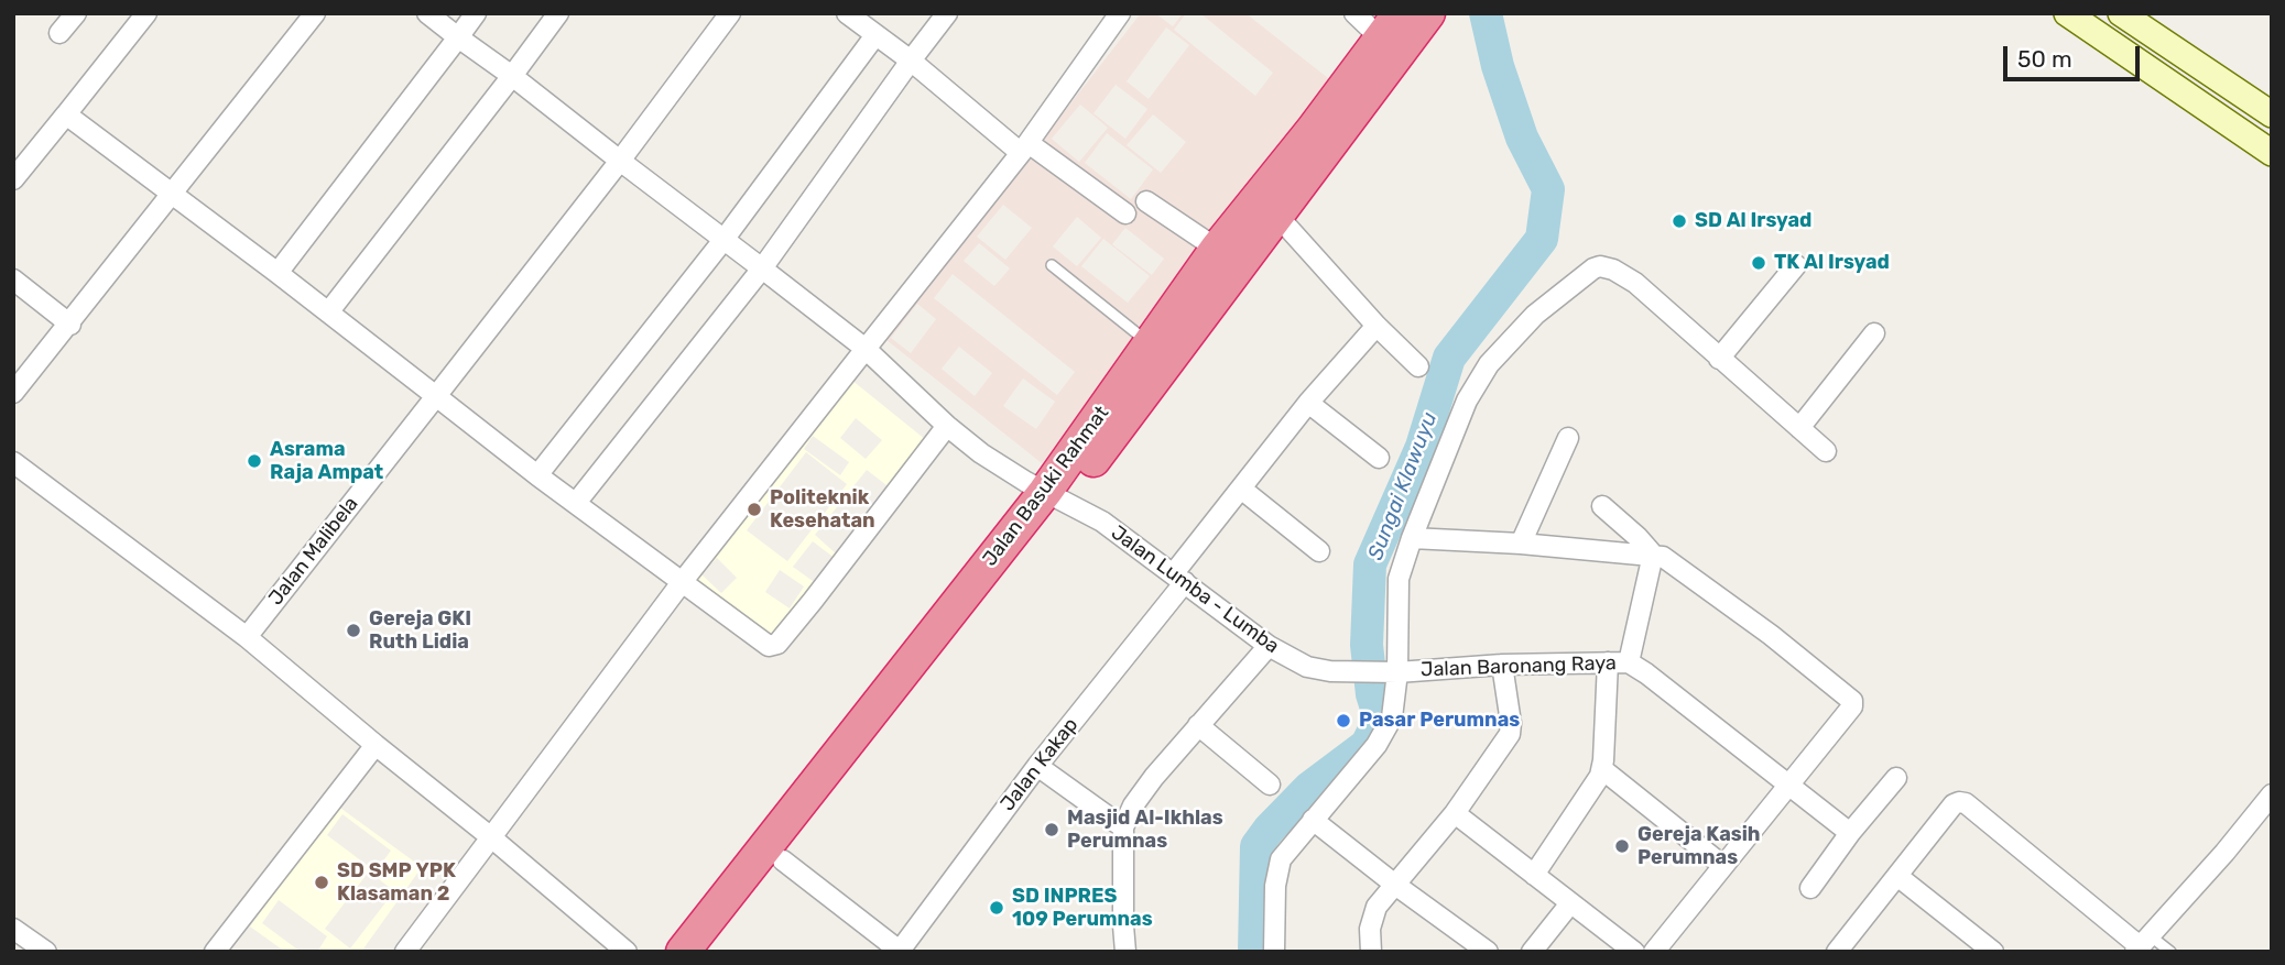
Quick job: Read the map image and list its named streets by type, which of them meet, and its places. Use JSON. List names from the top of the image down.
{
  "streets": {
    "highway": ["Jalan Basuki Rahmat"],
    "street": [
      "Jalan Malibela",
      "Jalan Lumba - Lumba",
      "Jalan Baronang Raya",
      "Jalan Kakap"
    ]
  },
  "crossings": [
    ["Jalan Basuki Rahmat", "Jalan Lumba - Lumba"],
    ["Jalan Malibela", "Jalan Lumba - Lumba"],
    ["Jalan Lumba - Lumba", "Jalan Baronang Raya"],
    ["Jalan Lumba - Lumba", "Jalan Kakap"]
  ],
  "water": ["Sungai Klawuyu"],
  "places": [
    "SD Al Irsyad",
    "TK Al Irsyad",
    "Asrama Raja Ampat",
    "Politeknik Kesehatan",
    "Gereja GKI Ruth Lidia",
    "Pasar Perumnas",
    "Masjid Al-Ikhlas Perumnas",
    "Gereja Kasih Perumnas",
    "SD SMP YPK Klasaman 2",
    "SD INPRES 109 Perumnas"
  ],
  "scale_bar": "50 m"
}
